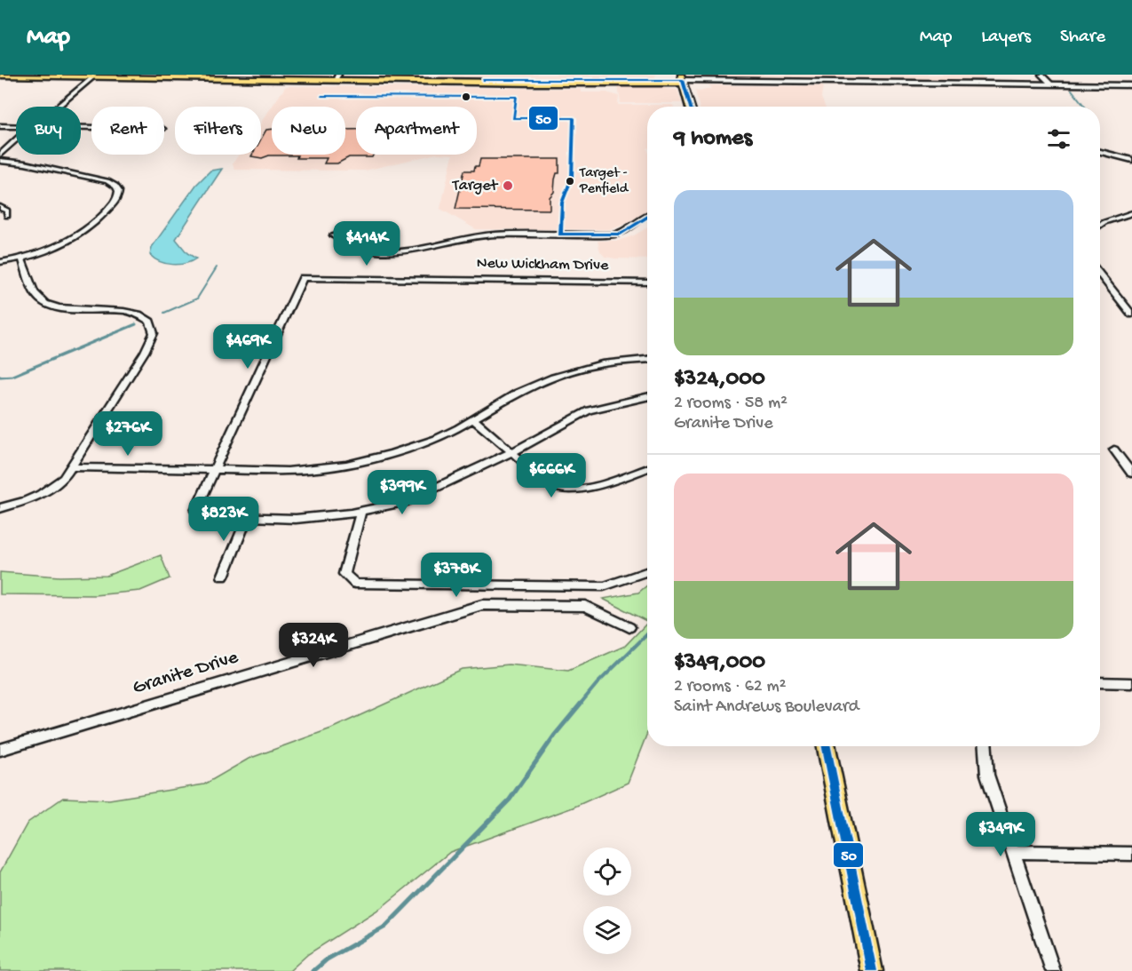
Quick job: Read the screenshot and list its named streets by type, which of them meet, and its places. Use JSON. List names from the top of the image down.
{
  "streets": {
    "street": ["New Wickham Drive", "Granite Drive"]
  },
  "places": ["Target - Penfield", "Target"],
  "lines": ["transit line 50"],
  "page": {
    "header": "Map",
    "nav": ["Map", "Layers", "Share"],
    "chip": [
      "Buy",
      "Rent",
      "Filters",
      "New",
      "Apartment"
    ],
    "heading": "9 homes",
    "list": [
      {
        "name": "$324,000",
        "note": "2 rooms · 58 m² · Granite Drive"
      },
      {
        "name": "$349,000",
        "note": "2 rooms · 62 m² · Saint Andrews Boulevard"
      }
    ],
    "price": [
      "$414K",
      "$469K",
      "$276K",
      "$666K",
      "$399K",
      "$823K",
      "$378K",
      "$324K",
      "$349K"
    ]
  }
}
